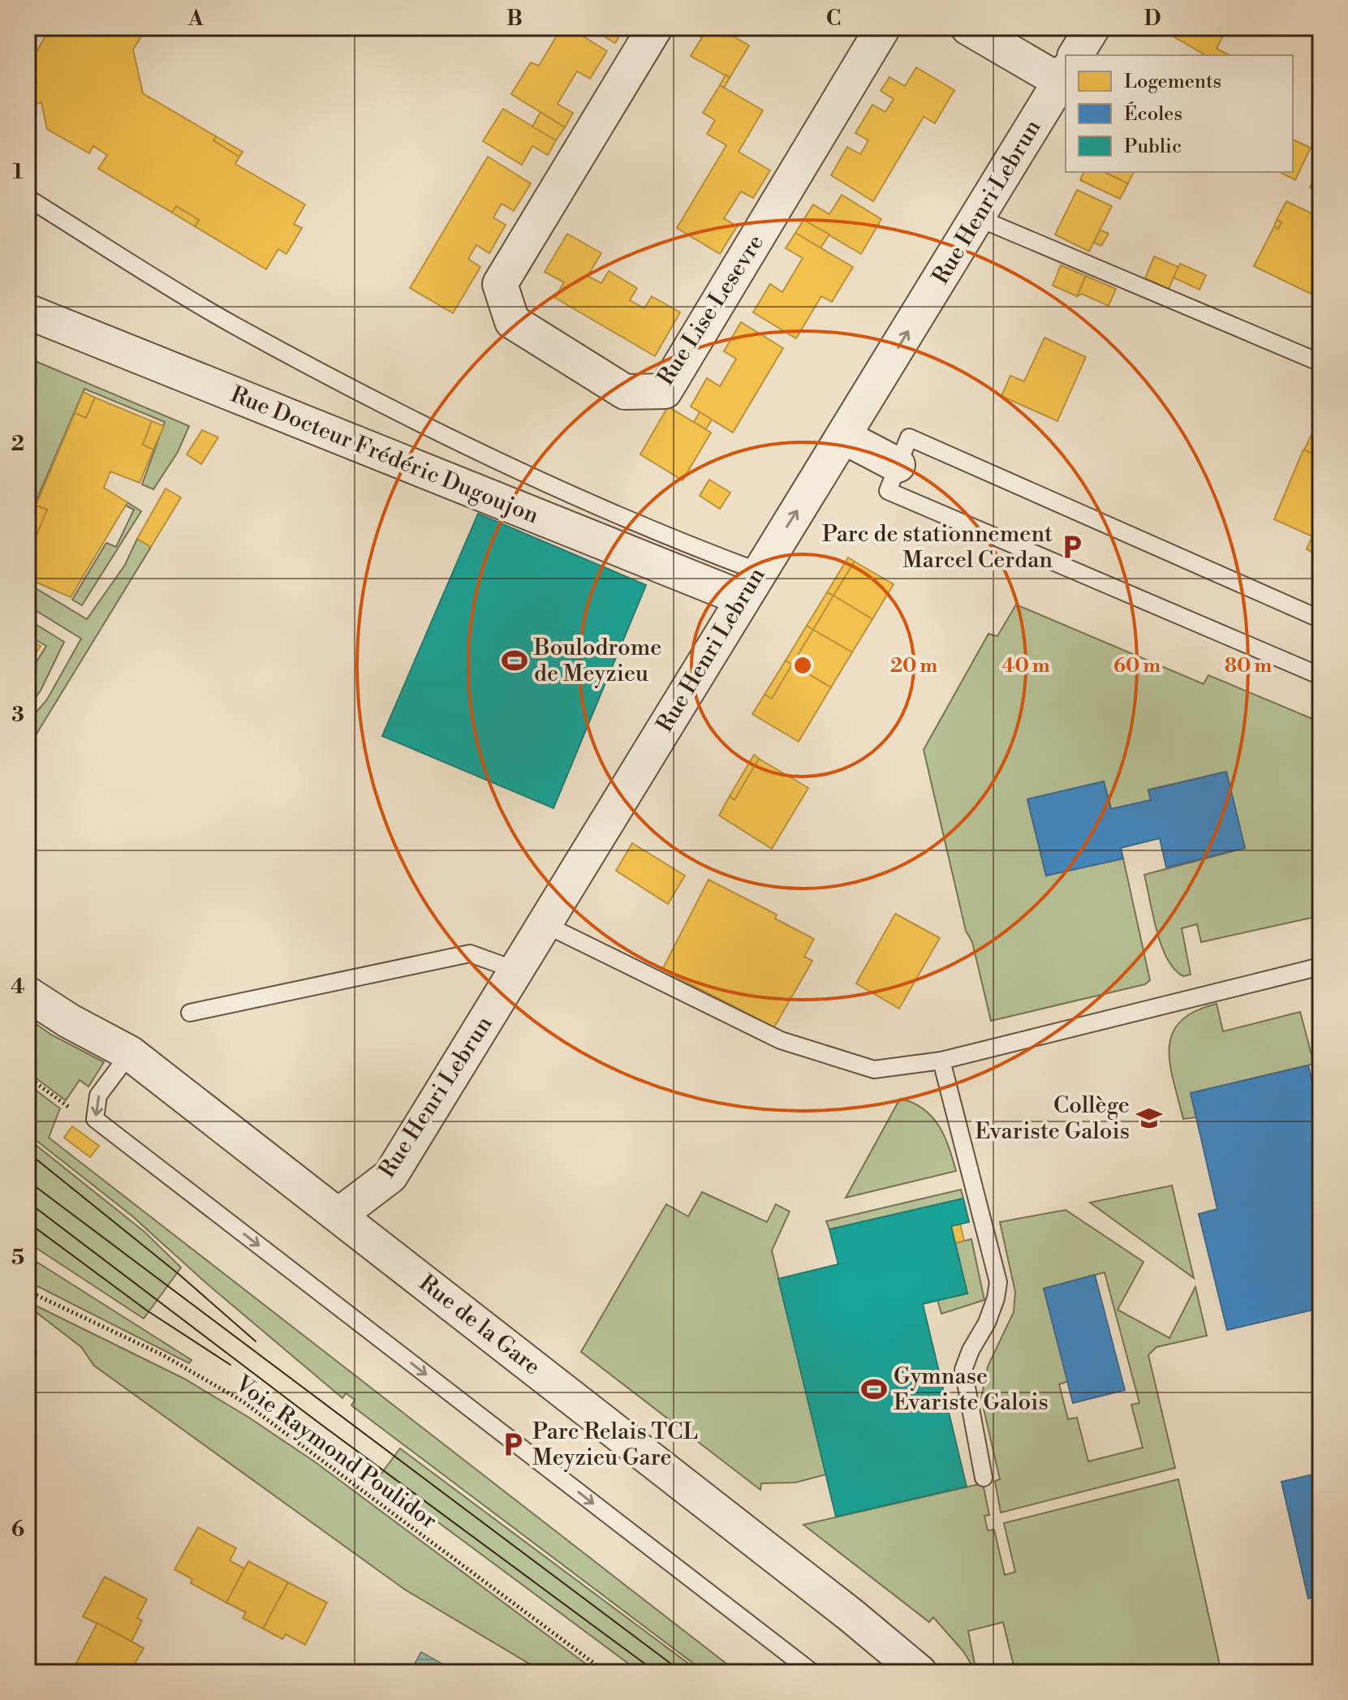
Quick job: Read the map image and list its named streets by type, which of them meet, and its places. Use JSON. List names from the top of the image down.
{
  "streets": {
    "street": [
      "Rue Henri Lebrun",
      "Rue Lise Lesevre",
      "Rue Docteur Frédéric Dugoujon",
      "Rue de la Gare"
    ],
    "path": ["Voie Raymond Poulidor"]
  },
  "crossings": [
    ["Rue Henri Lebrun", "Rue Docteur Frédéric Dugoujon"],
    ["Rue Henri Lebrun", "Rue de la Gare"]
  ],
  "places": {
    "parking": ["Parc de stationnement Marcel Cerdan", "Parc Relais TCL Meyzieu Gare"],
    "sports": ["Boulodrome de Meyzieu", "Gymnase Evariste Galois"],
    "school or university": ["Collège Evariste Galois"]
  },
  "legend": ["Logements", "Écoles", "Public"],
  "grid": {
    "columns": [
      "A",
      "B",
      "C",
      "D"
    ],
    "rows": [
      "1",
      "2",
      "3",
      "4",
      "5",
      "6"
    ]
  },
  "rings": [
    "20 m",
    "40 m",
    "60 m",
    "80 m"
  ]
}
